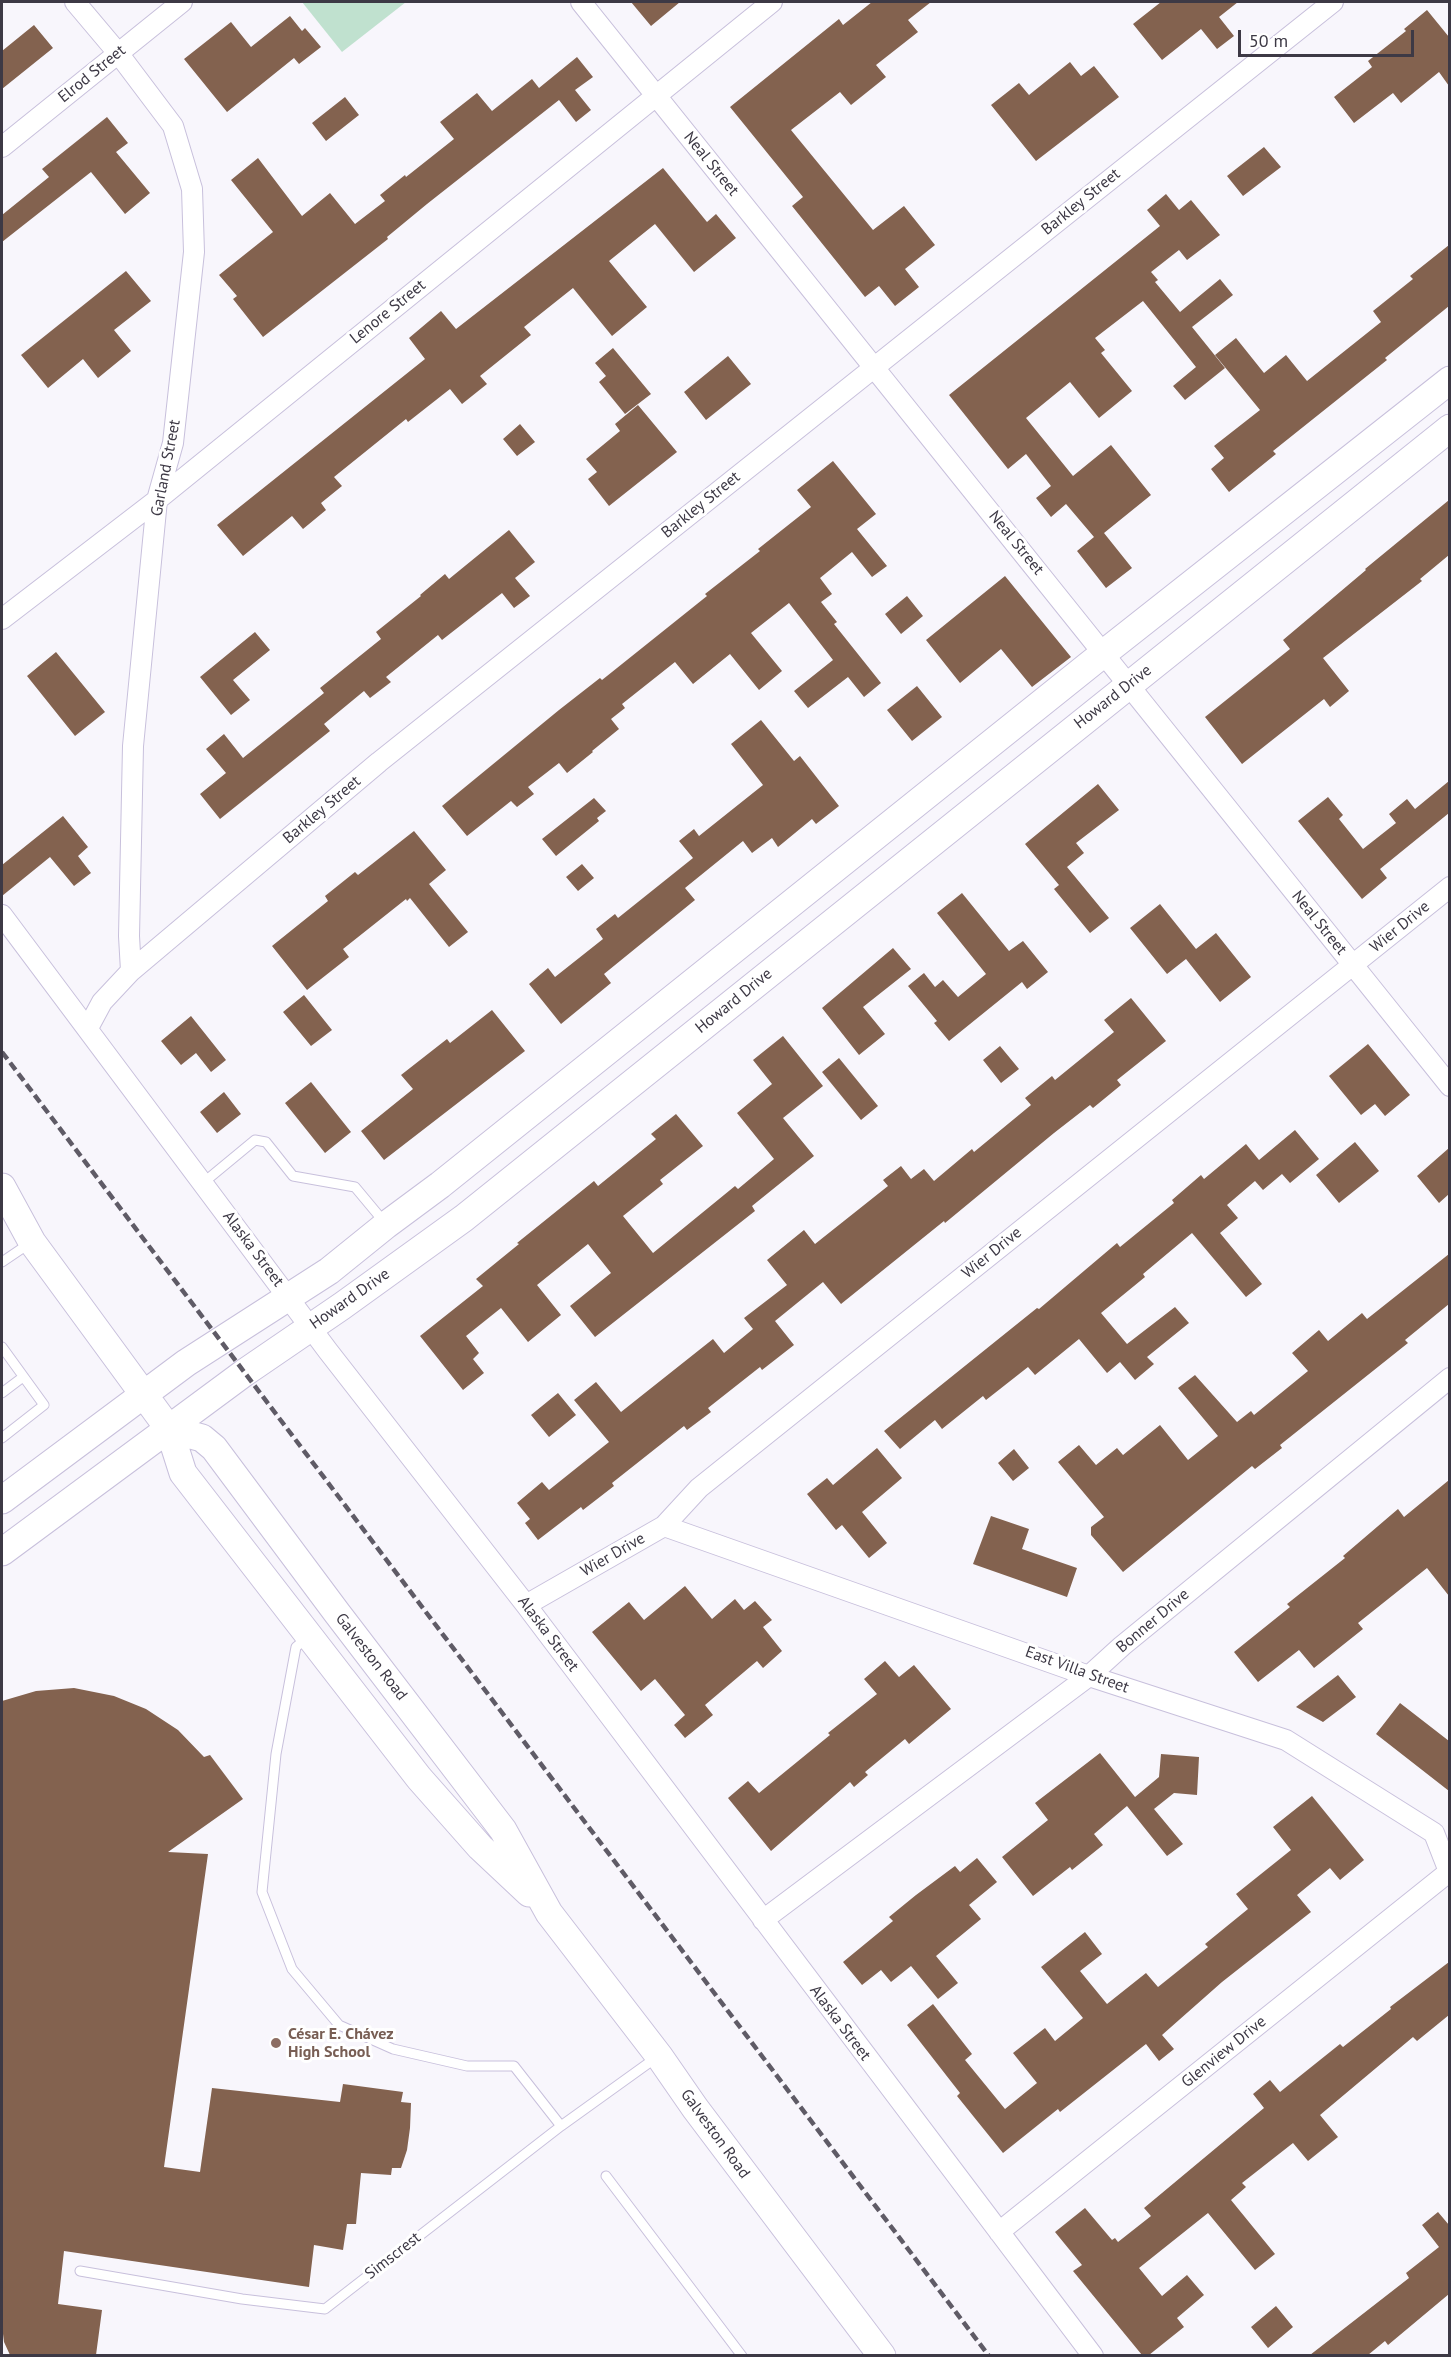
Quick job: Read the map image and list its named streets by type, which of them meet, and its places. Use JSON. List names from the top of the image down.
{
  "streets": {
    "main road": ["Howard Drive", "Galveston Road"],
    "street": [
      "Elrod Street",
      "Neal Street",
      "Barkley Street",
      "Lenore Street",
      "Garland Street",
      "Wier Drive",
      "Alaska Street",
      "Bonner Drive",
      "East Villa Street",
      "Glenview Drive"
    ],
    "lane": ["Simscrest"]
  },
  "crossings": [
    ["Elrod Street", "Garland Street"],
    ["Neal Street", "Barkley Street"],
    ["Neal Street", "Lenore Street"],
    ["Neal Street", "Howard Drive"],
    ["Neal Street", "Wier Drive"],
    ["Barkley Street", "Garland Street"],
    ["Barkley Street", "Alaska Street"],
    ["Lenore Street", "Garland Street"],
    ["Howard Drive", "Alaska Street"],
    ["Howard Drive", "Galveston Road"],
    ["Wier Drive", "Alaska Street"],
    ["Wier Drive", "East Villa Street"],
    ["Alaska Street", "Bonner Drive"],
    ["Alaska Street", "Glenview Drive"],
    ["Bonner Drive", "East Villa Street"],
    ["Galveston Road", "Simscrest"],
    ["East Villa Street", "Glenview Drive"]
  ],
  "places": ["César E. Chávez High School"],
  "scale_bar": "50 m"
}
